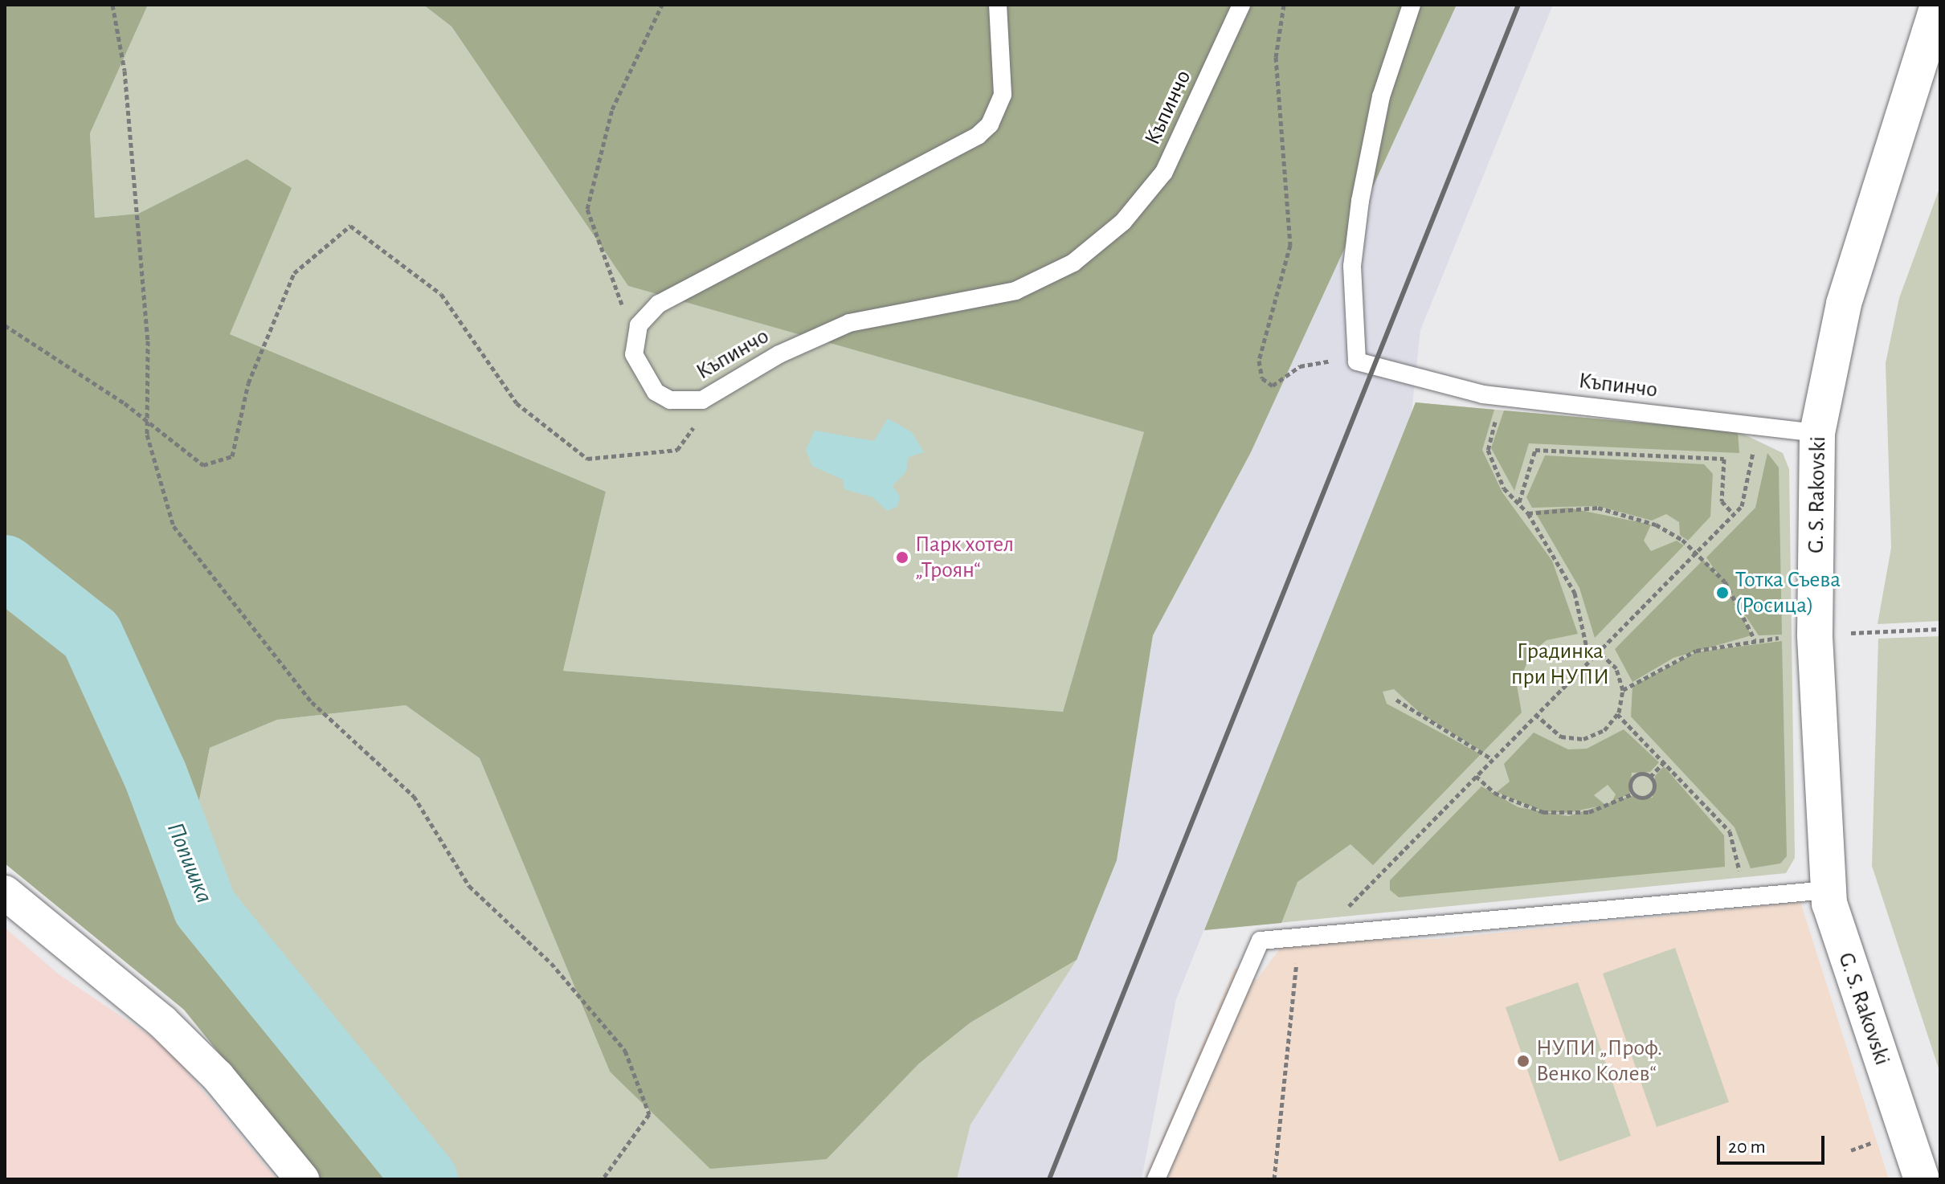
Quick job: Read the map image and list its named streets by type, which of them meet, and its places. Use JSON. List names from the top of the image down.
{
  "streets": {
    "street": ["G. S. Rakovski"],
    "lane": ["Къпинчо"]
  },
  "crossings": [
    ["Къпинчо", "G. S. Rakovski"]
  ],
  "water": ["Попишка"],
  "parks": ["Градинка при НУПИ"],
  "places": ["Парк хотел „Троян“", "Тотка Съева (Росица)", "НУПИ „Проф. Венко Колев“"],
  "scale_bar": "20 m"
}
